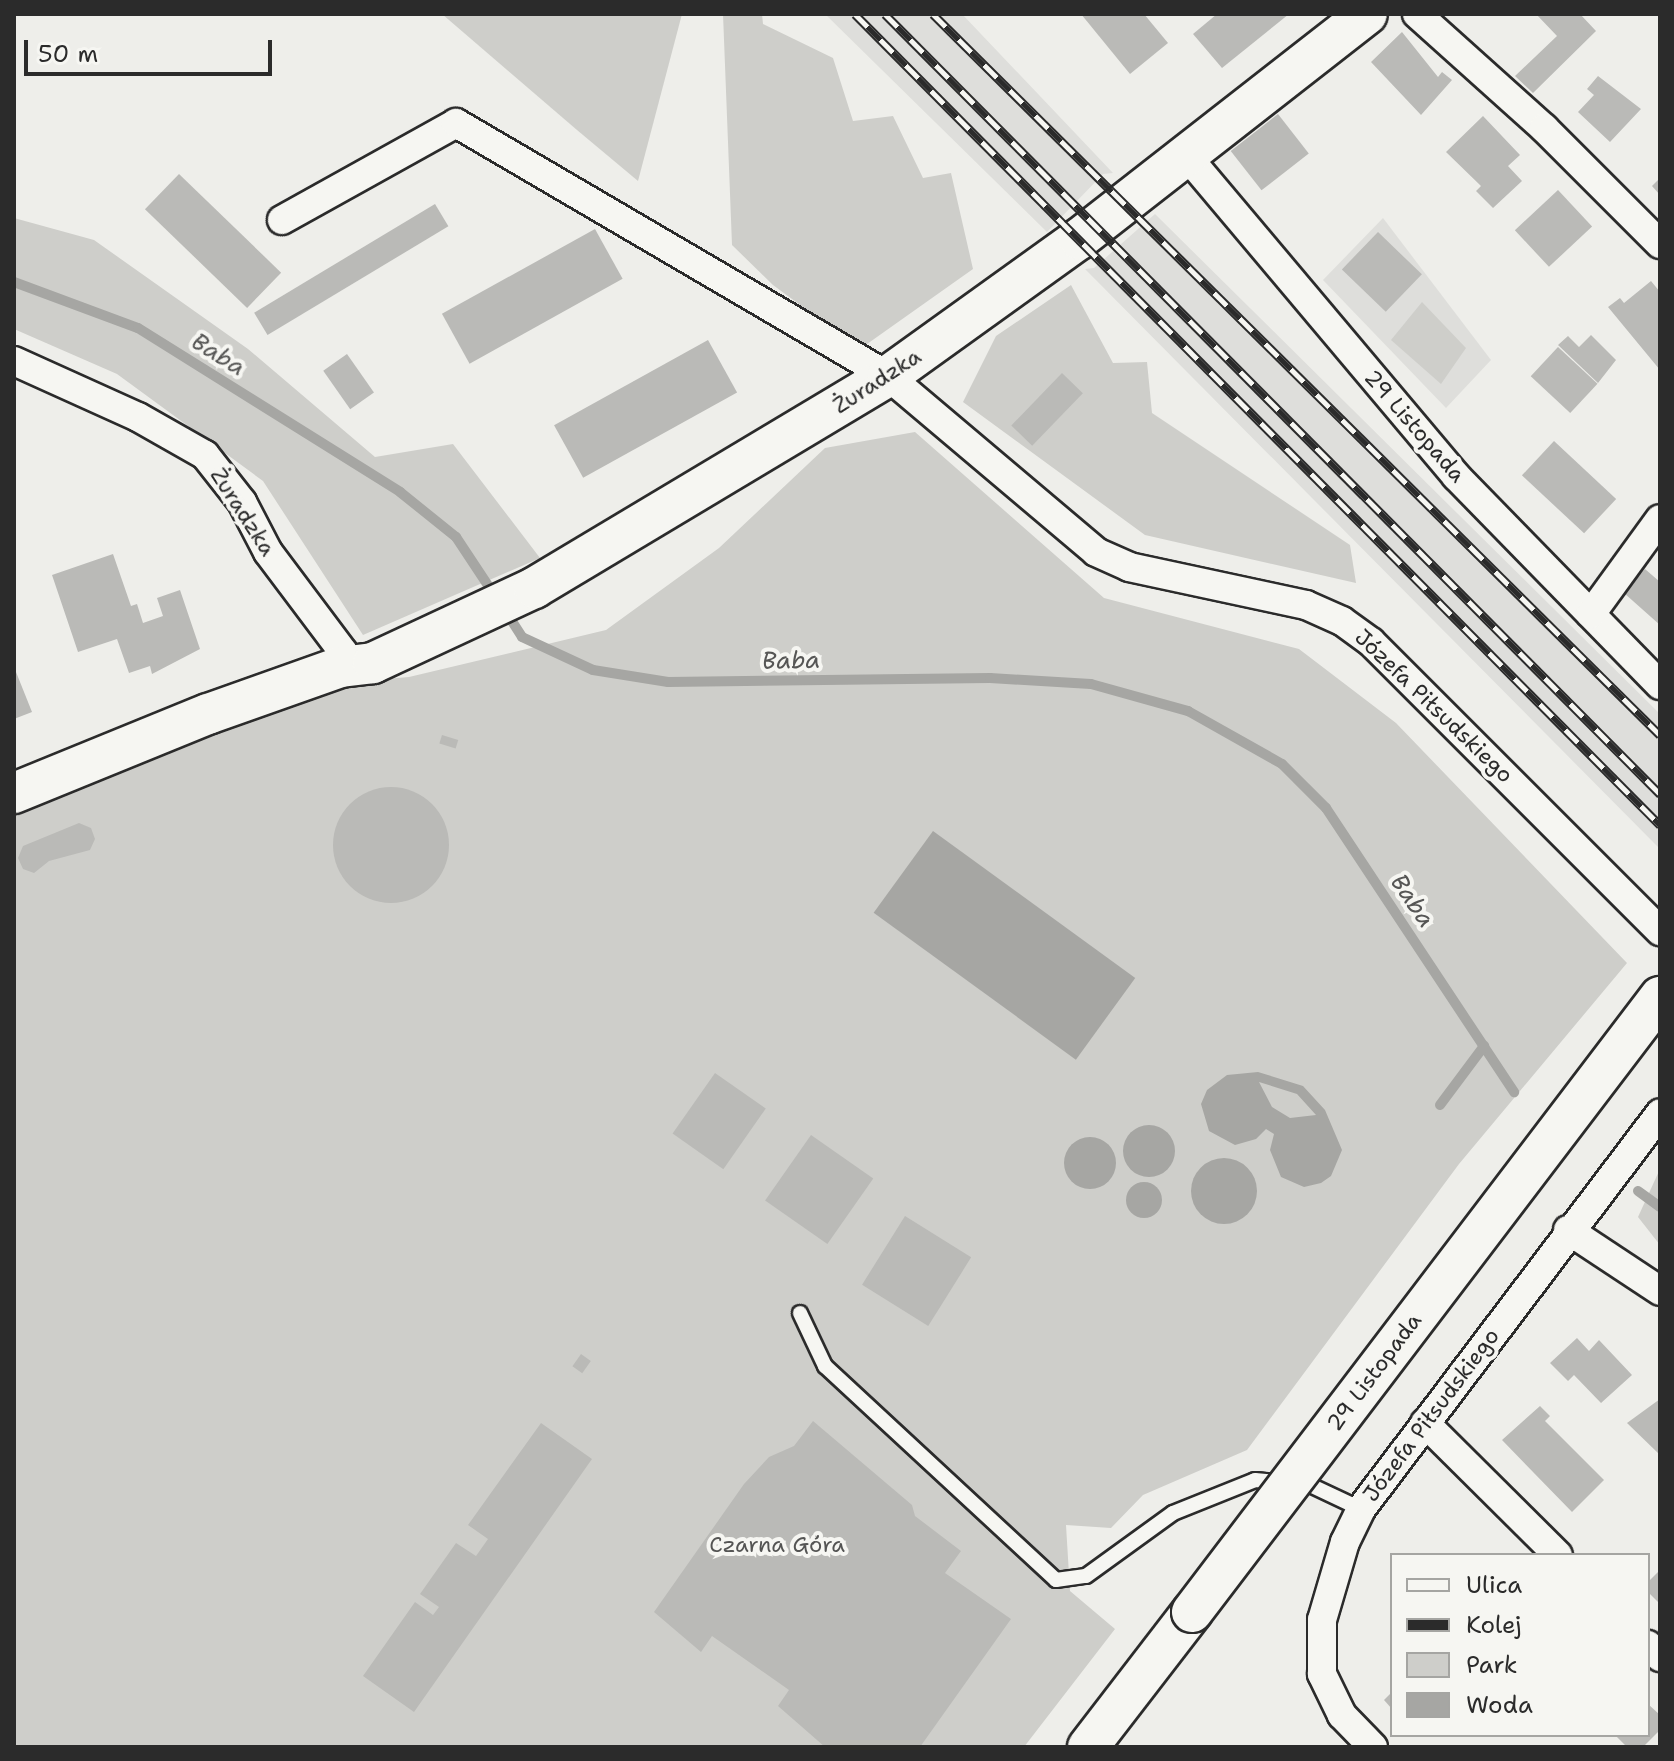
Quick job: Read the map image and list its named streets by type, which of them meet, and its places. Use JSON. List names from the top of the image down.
{
  "streets": {
    "street": ["Żuradzka", "29 Listopada", "Józefa Piłsudskiego"]
  },
  "crossings": [
    ["Żuradzka", "29 Listopada"],
    ["Żuradzka", "Józefa Piłsudskiego"]
  ],
  "water": ["Baba"],
  "parks": ["Czarna Góra"],
  "legend": [
    "Ulica",
    "Kolej",
    "Park",
    "Woda"
  ],
  "scale_bar": "50 m"
}
